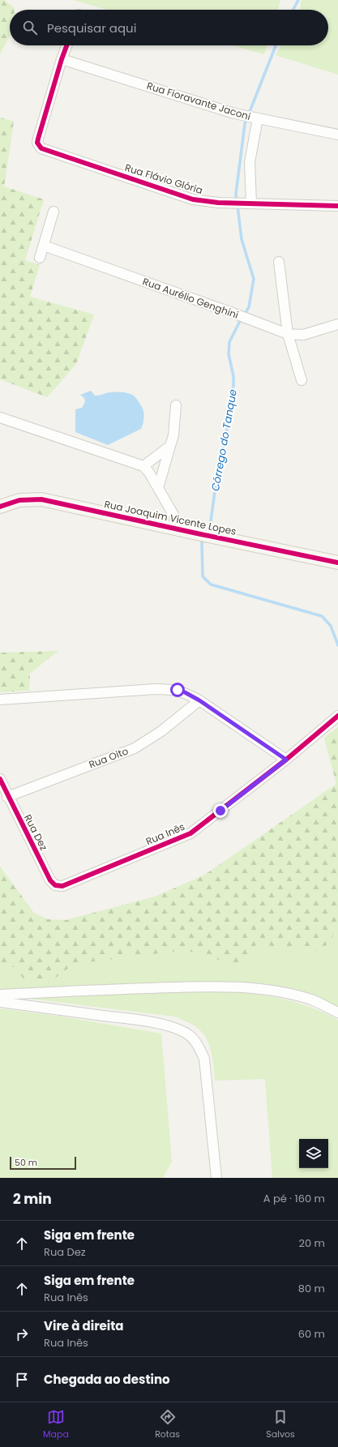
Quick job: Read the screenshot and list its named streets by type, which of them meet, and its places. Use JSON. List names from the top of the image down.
{
  "streets": {
    "street": [
      "Rua Fioravante Jaconi",
      "Rua Flávio Glória",
      "Rua Aurélio Genghini",
      "Rua Joaquim Vicente Lopes",
      "Rua Oito",
      "Rua Dez",
      "Rua Inês"
    ]
  },
  "crossings": [
    ["Rua Fioravante Jaconi", "Rua Flávio Glória"],
    ["Rua Oito", "Rua Dez"],
    ["Rua Dez", "Rua Inês"]
  ],
  "water": ["Córrego do Tanque"],
  "scale_bar": "50 m",
  "page": {
    "search": "Pesquisar aqui",
    "scale": "50 m",
    "heading": ["2 min", "A pé · 160 m"],
    "list": [
      ["Siga em frente", "Rua Dez", "20 m"],
      ["Siga em frente", "Rua Inês", "80 m"],
      ["Vire à direita", "Rua Inês", "60 m"],
      "Chegada ao destino"
    ],
    "nav": ["Mapa", "Rotas", "Salvos"]
  }
}
